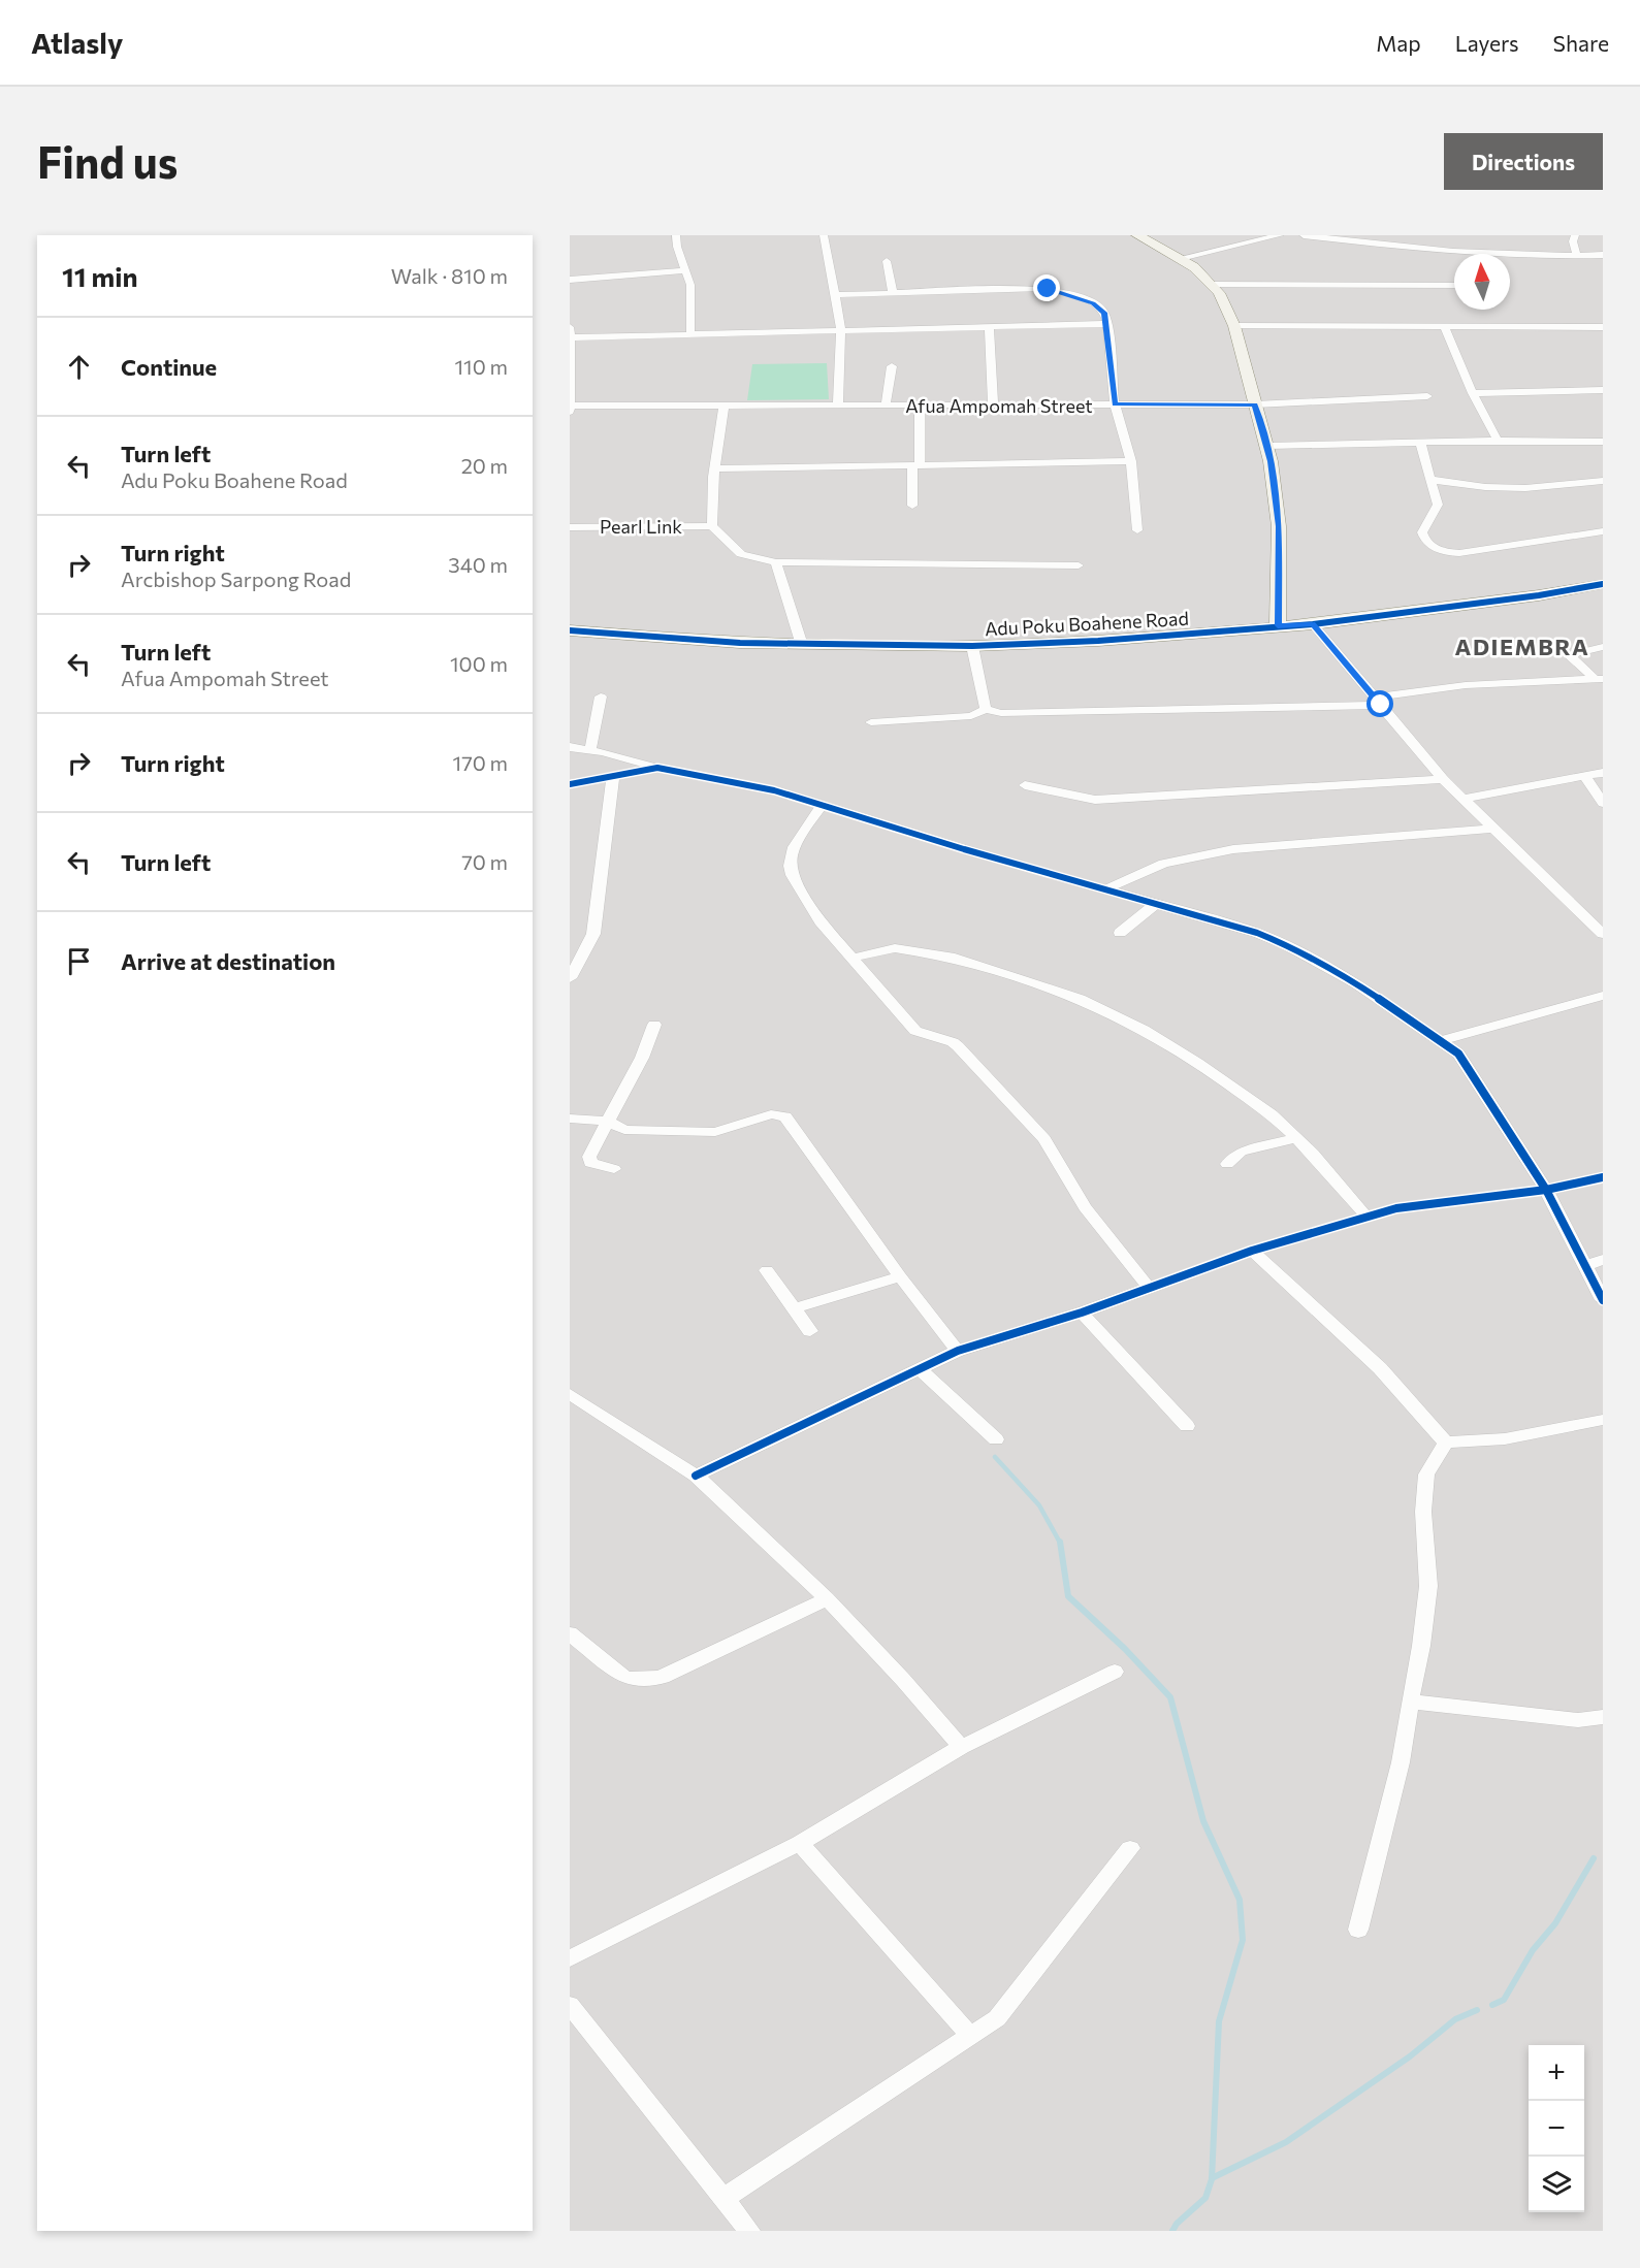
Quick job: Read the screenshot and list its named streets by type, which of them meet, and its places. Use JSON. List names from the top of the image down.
{
  "streets": {
    "street": ["Afua Ampomah Street", "Pearl Link", "Adu Poku Boahene Road"]
  },
  "districts": ["ADIEMBRA"],
  "north": "top",
  "page": {
    "header": "Atlasly",
    "nav": ["Map", "Layers", "Share"],
    "buttons": "Directions",
    "title": "Find us",
    "heading": ["11 min", "Walk · 810 m"],
    "list": [
      ["Continue", "110 m"],
      ["Turn left", "Adu Poku Boahene Road", "20 m"],
      ["Turn right", "Arcbishop Sarpong Road", "340 m"],
      ["Turn left", "Afua Ampomah Street", "100 m"],
      ["Turn right", "170 m"],
      ["Turn left", "70 m"],
      "Arrive at destination"
    ],
    "map_buttons": ["+", "−"]
  }
}
